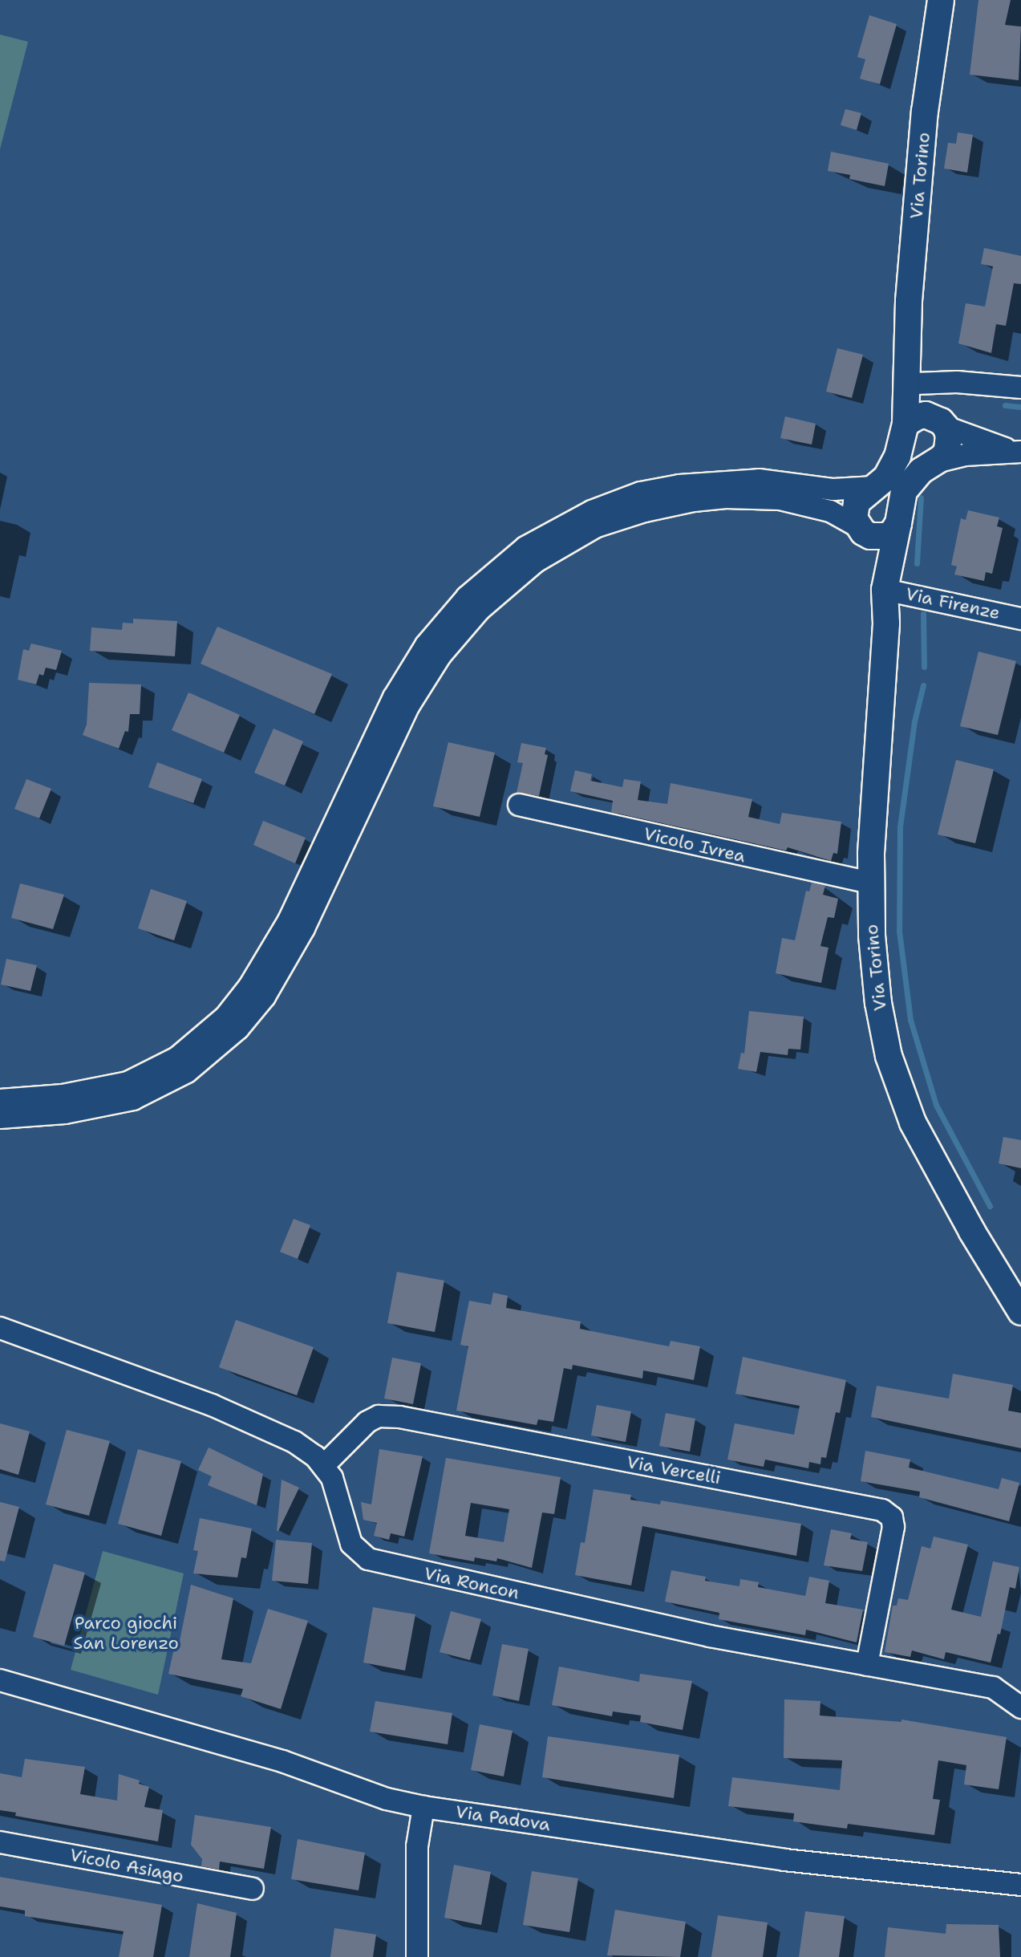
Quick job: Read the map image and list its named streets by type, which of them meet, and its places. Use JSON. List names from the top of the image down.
{
  "streets": {
    "street": [
      "Via Torino",
      "Via Firenze",
      "Vicolo Ivrea",
      "Via Vercelli",
      "Via Roncon",
      "Via Padova",
      "Vicolo Asiago"
    ]
  },
  "crossings": [
    ["Via Torino", "Via Firenze"],
    ["Via Torino", "Vicolo Ivrea"],
    ["Via Vercelli", "Via Roncon"]
  ],
  "parks": ["Parco giochi San Lorenzo"]
}
